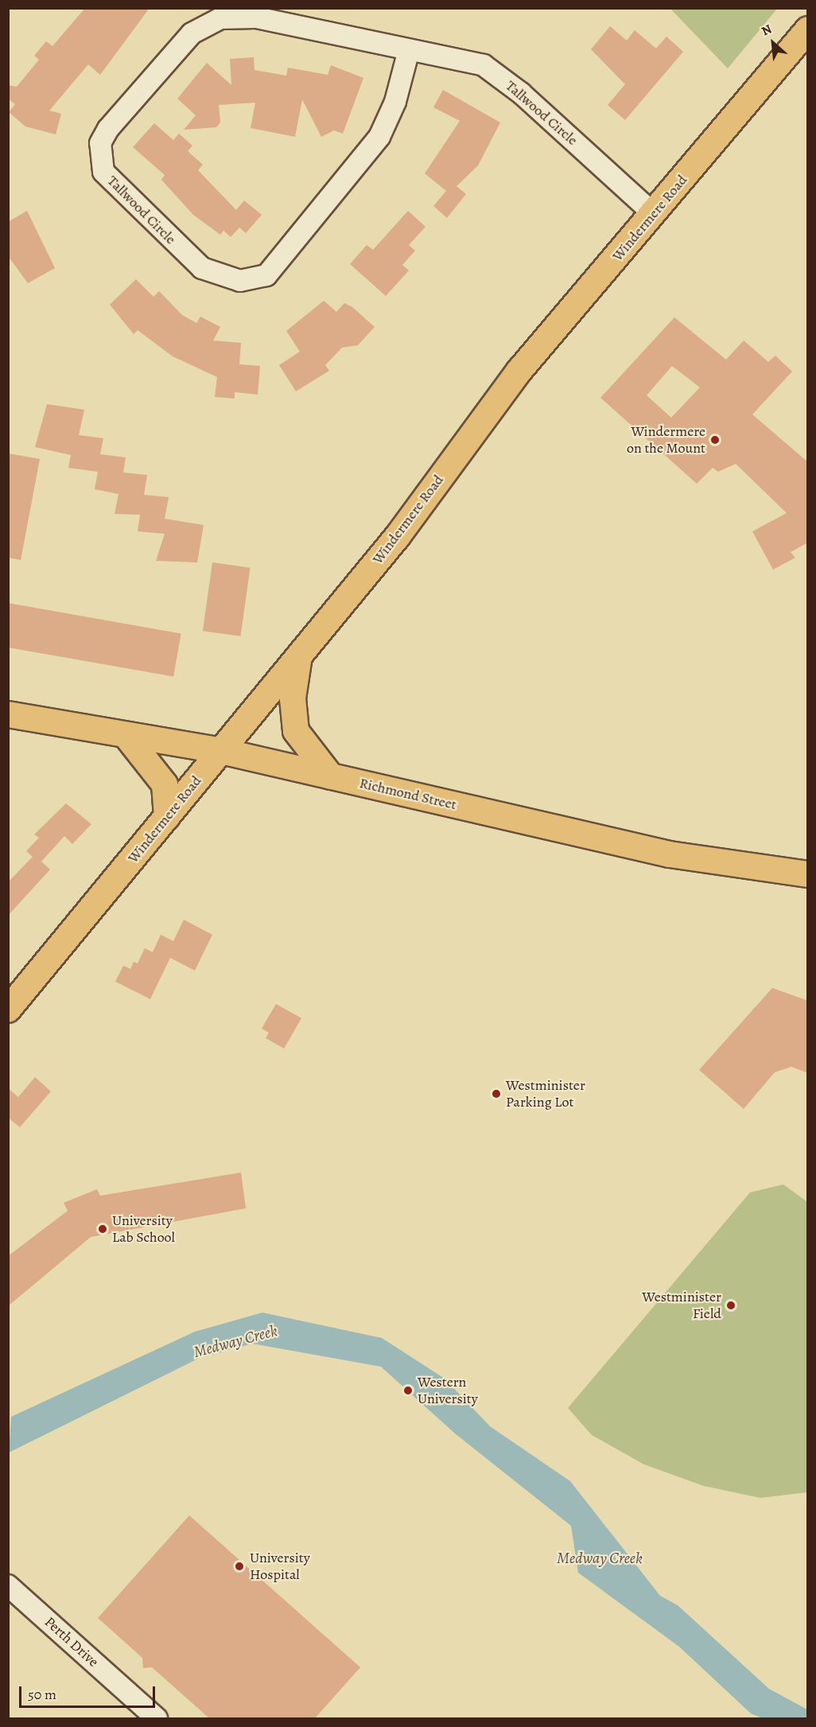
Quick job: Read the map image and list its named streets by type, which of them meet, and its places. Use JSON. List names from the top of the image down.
{
  "streets": {
    "main road": ["Windermere Road", "Richmond Street"],
    "street": ["Tallwood Circle", "Perth Drive"]
  },
  "crossings": [
    ["Tallwood Circle", "Windermere Road"],
    ["Windermere Road", "Richmond Street"]
  ],
  "water": ["Medway Creek"],
  "places": [
    "Windermere on the Mount",
    "Westminister Parking Lot",
    "University Lab School",
    "Westminister Field",
    "Western University",
    "University Hospital"
  ],
  "scale_bar": "50 m",
  "north": "top left"
}
